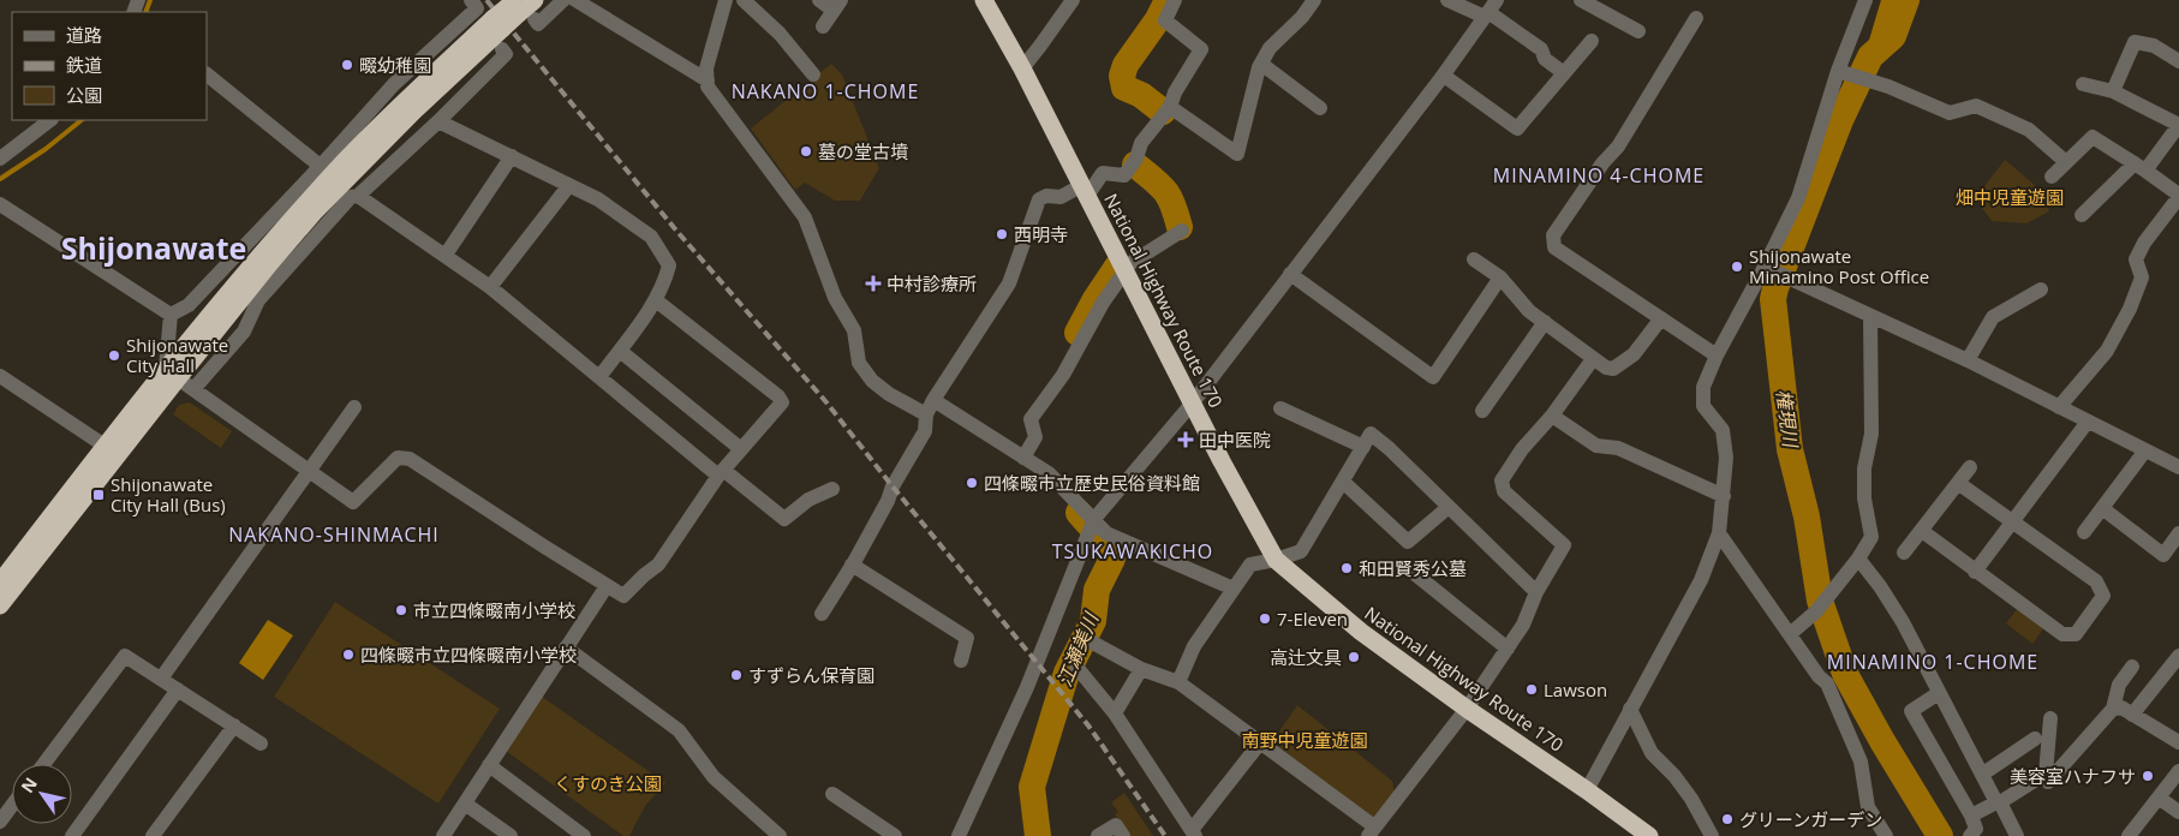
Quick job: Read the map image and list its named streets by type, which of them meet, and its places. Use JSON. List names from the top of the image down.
{
  "streets": {
    "highway": ["National Highway Route 170"]
  },
  "districts": [
    "NAKANO 1-CHOME",
    "MINAMINO 4-CHOME",
    "Shijonawate",
    "NAKANO-SHINMACHI",
    "TSUKAWAKICHO",
    "MINAMINO 1-CHOME"
  ],
  "water": ["権現川", "江瀬美川"],
  "parks": ["畑中児童遊園", "南野中児童遊園", "くすのき公園"],
  "places": {
    "other": [
      "畷幼稚園",
      "墓の堂古墳",
      "西明寺",
      "Shijonawate Minamino Post Office",
      "Shijonawate City Hall",
      "四條畷市立歴史民俗資料館",
      "和田賢秀公墓",
      "市立四條畷南小学校",
      "7-Eleven",
      "四條畷市立四條畷南小学校",
      "高辻文具",
      "すずらん保育園",
      "Lawson",
      "美容室ハナフサ",
      "グリーンガーデン"
    ],
    "health": ["中村診療所", "田中医院"],
    "transit": ["Shijonawate City Hall (Bus)"]
  },
  "legend": ["道路", "鉄道", "公園"],
  "north": "top left"
}
